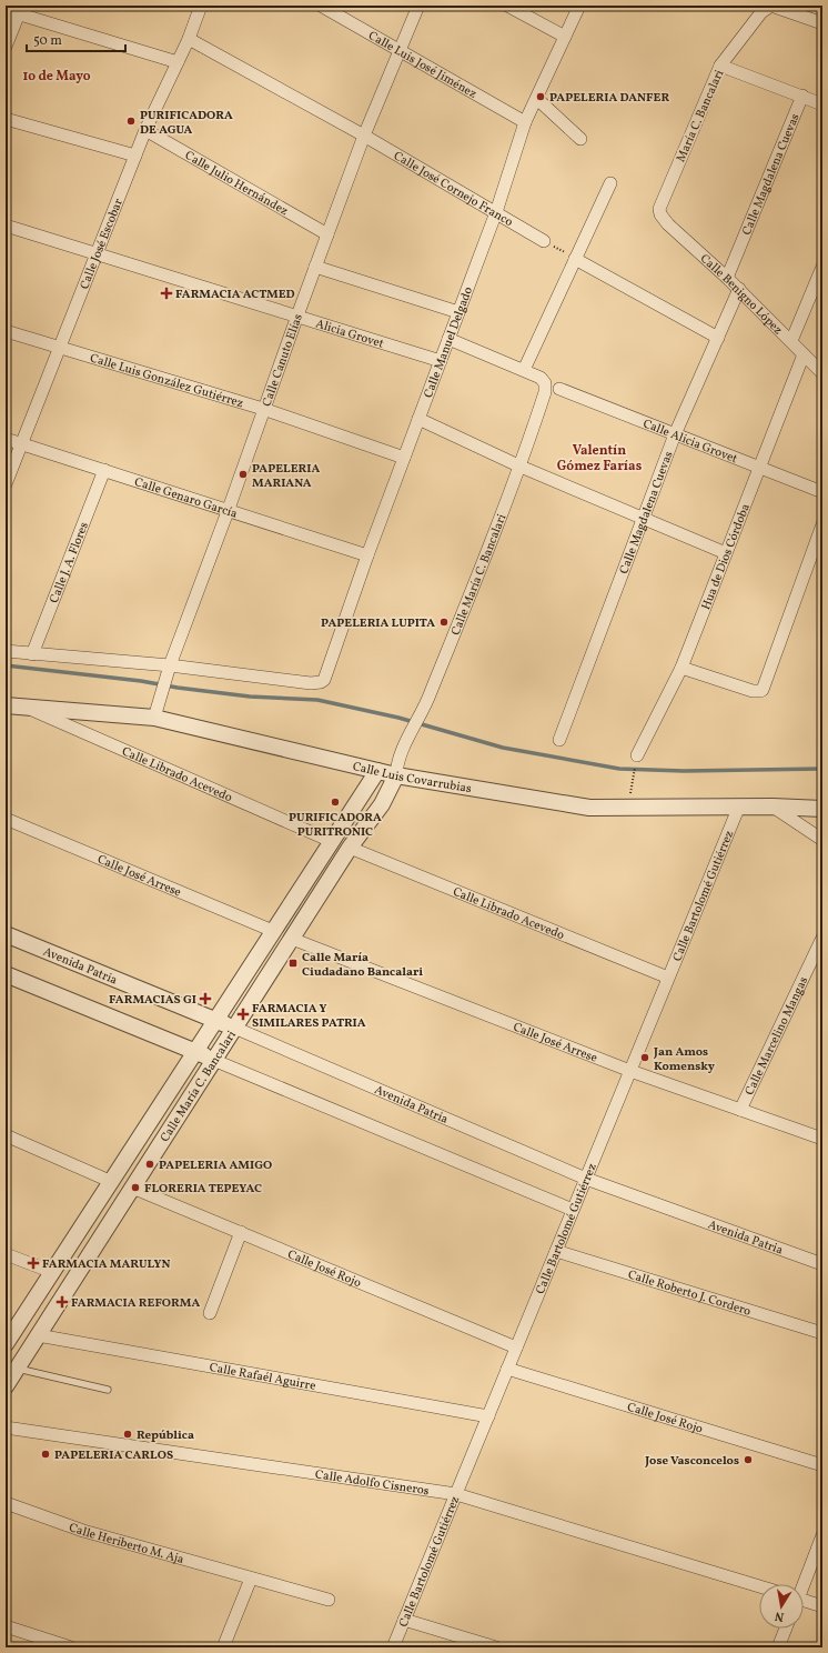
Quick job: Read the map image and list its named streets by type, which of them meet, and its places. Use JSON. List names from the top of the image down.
{
  "streets": {
    "street": [
      "Calle Luis José Jiménez",
      "María C. Bancalari",
      "Calle Magdalena Cuevas",
      "Calle Julio Hernández",
      "Calle José Cornejo Franco",
      "Calle José Escobar",
      "Calle Benigno López",
      "Alicia Grovet",
      "Calle Manuel Delgado",
      "Calle Canuto Elías",
      "Calle Luis González Gutiérrez",
      "Calle Alicia Grovet",
      "Calle Genaro García",
      "Hua de Dios Córdoba",
      "Calle J. A. Flores",
      "Calle María C. Bancalari",
      "Calle Librado Acevedo",
      "Calle Luis Covarrubias",
      "Calle José Arrese",
      "Calle Bartolomé Gutiérrez",
      "Avenida Patria",
      "Calle Marcelino Mangas",
      "Calle José Rojo",
      "Calle Roberto J. Cordero",
      "Calle Rafaél Aguirre",
      "Calle Adolfo Cisneros",
      "Calle Heriberto M. Aja"
    ]
  },
  "crossings": [
    ["Calle Luis José Jiménez", "Calle Manuel Delgado"],
    ["Calle Luis José Jiménez", "Calle Canuto Elías"],
    ["María C. Bancalari", "Calle Benigno López"],
    ["Calle Magdalena Cuevas", "Calle Benigno López"],
    ["Calle Magdalena Cuevas", "Calle Alicia Grovet"],
    ["Calle Julio Hernández", "Calle José Escobar"],
    ["Calle Julio Hernández", "Calle Canuto Elías"],
    ["Calle José Cornejo Franco", "Calle José Escobar"],
    ["Calle José Cornejo Franco", "Calle Manuel Delgado"],
    ["Calle José Cornejo Franco", "Calle Canuto Elías"],
    ["Calle José Escobar", "Alicia Grovet"],
    ["Calle José Escobar", "Calle Luis González Gutiérrez"],
    ["Calle José Escobar", "Calle Genaro García"],
    ["Calle Benigno López", "Hua de Dios Córdoba"],
    ["Alicia Grovet", "Calle Manuel Delgado"],
    ["Alicia Grovet", "Calle Canuto Elías"],
    ["Calle Manuel Delgado", "Calle Canuto Elías"],
    ["Calle Manuel Delgado", "Calle Luis González Gutiérrez"],
    ["Calle Manuel Delgado", "Calle Genaro García"],
    ["Calle Canuto Elías", "Calle Luis González Gutiérrez"],
    ["Calle Canuto Elías", "Calle Genaro García"],
    ["Calle Canuto Elías", "Calle Luis Covarrubias"],
    ["Calle Alicia Grovet", "Hua de Dios Córdoba"],
    ["Calle Genaro García", "Calle J. A. Flores"],
    ["Calle María C. Bancalari", "Calle Librado Acevedo"],
    ["Calle María C. Bancalari", "Calle Luis Covarrubias"],
    ["Calle María C. Bancalari", "Calle José Arrese"],
    ["Calle María C. Bancalari", "Avenida Patria"],
    ["Calle María C. Bancalari", "Calle José Rojo"],
    ["Calle María C. Bancalari", "Calle Rafaél Aguirre"],
    ["Calle Librado Acevedo", "Calle Luis Covarrubias"],
    ["Calle Librado Acevedo", "Calle Bartolomé Gutiérrez"],
    ["Calle Luis Covarrubias", "Calle Bartolomé Gutiérrez"],
    ["Calle José Arrese", "Calle Bartolomé Gutiérrez"],
    ["Calle José Arrese", "Calle Marcelino Mangas"],
    ["Calle Bartolomé Gutiérrez", "Avenida Patria"],
    ["Calle Bartolomé Gutiérrez", "Calle José Rojo"],
    ["Calle Bartolomé Gutiérrez", "Calle Roberto J. Cordero"],
    ["Calle Bartolomé Gutiérrez", "Calle Rafaél Aguirre"],
    ["Calle Bartolomé Gutiérrez", "Calle Adolfo Cisneros"]
  ],
  "districts": ["1o de Mayo", "Valentín Gómez Farías"],
  "places": {
    "other": [
      "PAPELERIA DANFER",
      "PURIFICADORA DE AGUA",
      "PAPELERIA MARIANA",
      "PAPELERIA LUPITA",
      "PURIFICADORA PURITRONIC",
      "Jan Amos Komensky",
      "PAPELERIA AMIGO",
      "FLORERIA TEPEYAC",
      "República",
      "PAPELERIA CARLOS",
      "Jose Vasconcelos"
    ],
    "health": [
      "FARMACIA ACTMED",
      "FARMACIAS GI",
      "FARMACIA Y SIMILARES PATRIA",
      "FARMACIA MARULYN",
      "FARMACIA REFORMA"
    ],
    "transit": ["Calle María Ciudadano Bancalari"]
  },
  "scale_bar": "50 m",
  "north": "bottom"
}
